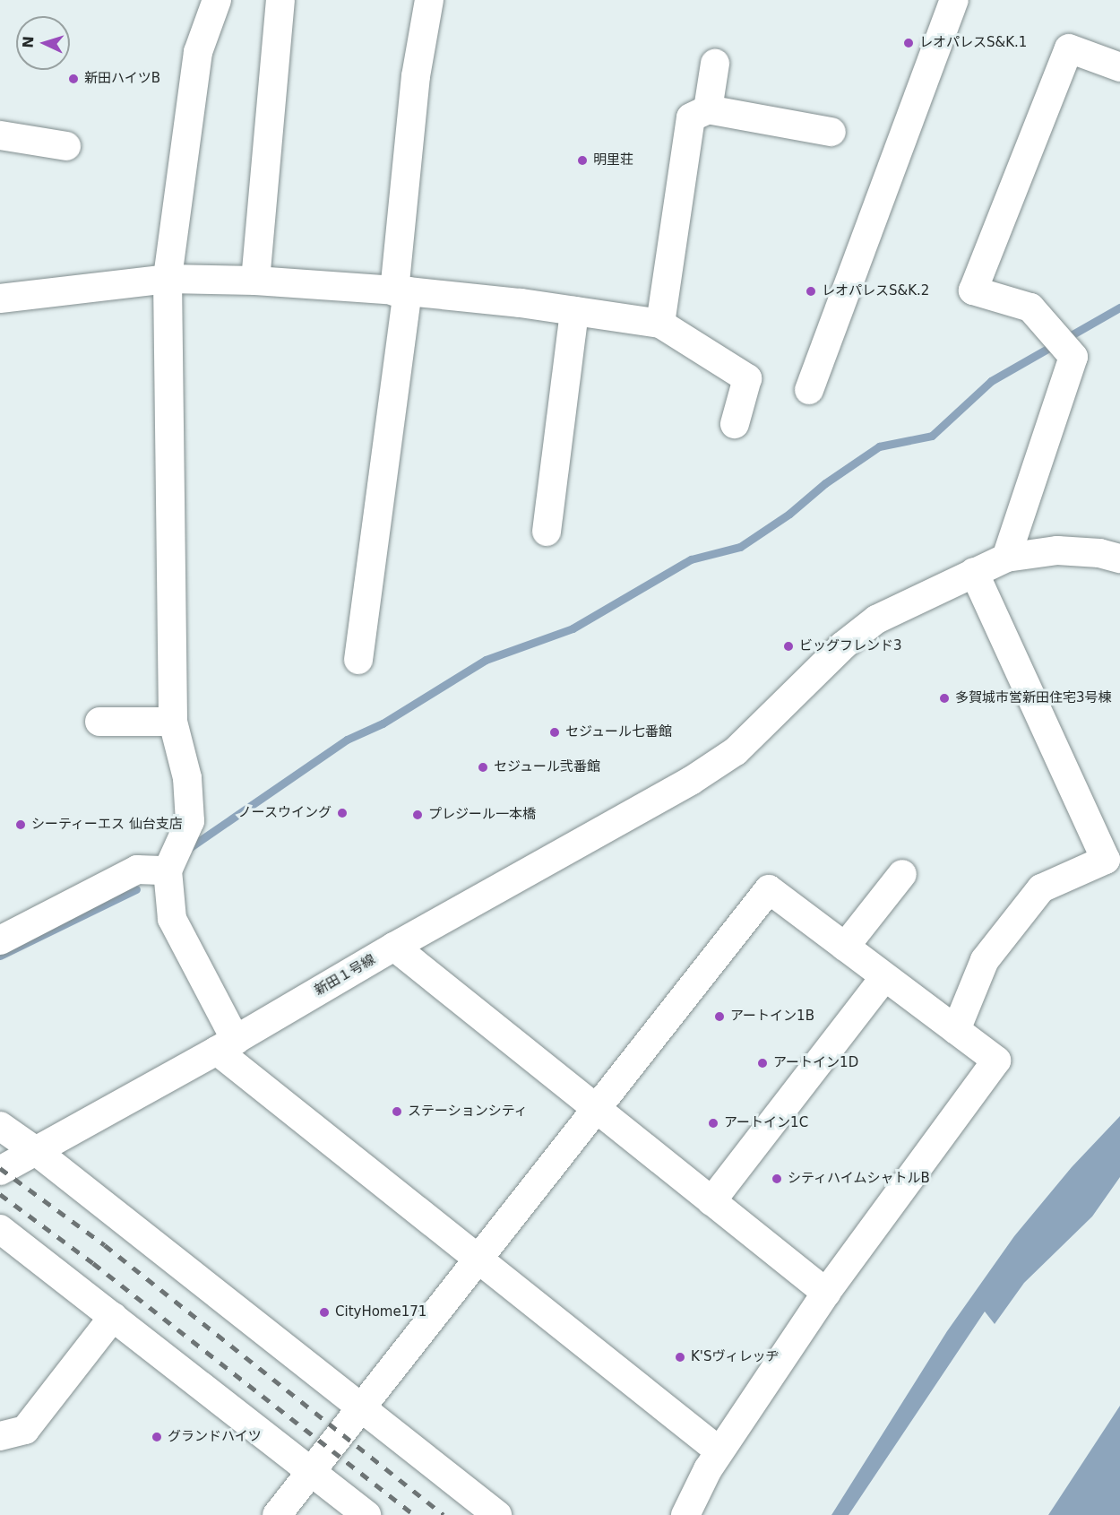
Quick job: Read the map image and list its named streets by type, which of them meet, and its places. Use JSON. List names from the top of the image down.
{
  "streets": {
    "street": ["新田１号線"]
  },
  "places": [
    "レオパレスS&K.1",
    "新田ハイツB",
    "明里荘",
    "レオパレスS&K.2",
    "ビッグフレンド3",
    "多賀城市営新田住宅3号棟",
    "セジュール七番館",
    "セジュール弐番館",
    "ノースウイング",
    "プレジール一本橋",
    "シーティーエス 仙台支店",
    "アートイン1B",
    "アートイン1D",
    "ステーションシティ",
    "アートイン1C",
    "シティハイムシャトルB",
    "CityHome171",
    "K'Sヴィレッヂ",
    "グランドハイツ"
  ],
  "north": "left"
}
